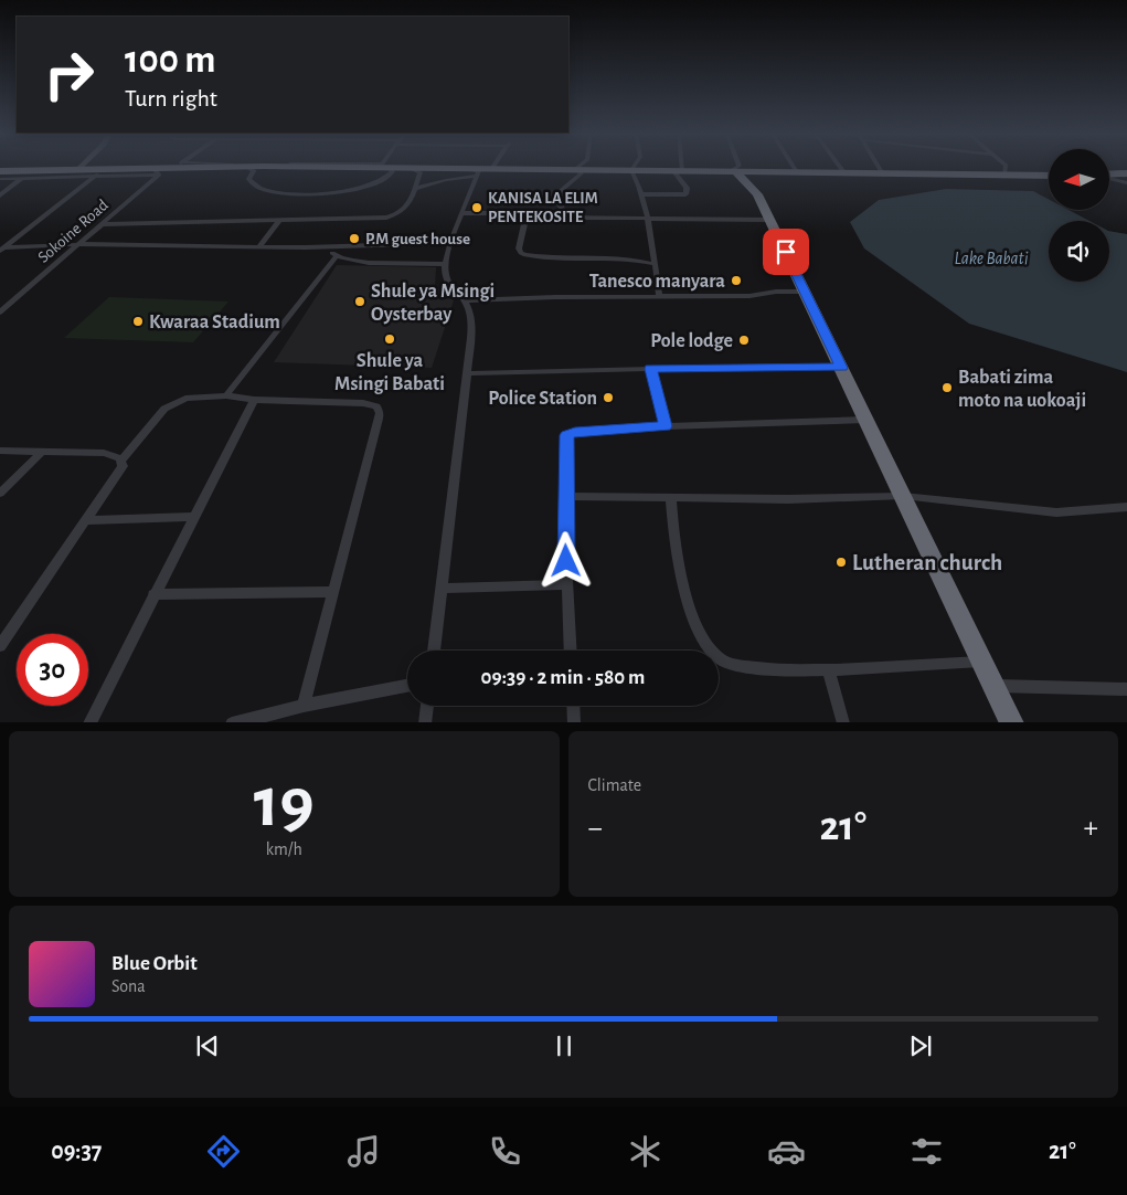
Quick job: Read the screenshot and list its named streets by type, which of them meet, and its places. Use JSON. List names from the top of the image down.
{
  "streets": {
    "street": ["Sokoine Road"]
  },
  "water": ["Lake Babati"],
  "places": [
    "KANISA LA ELIM PENTEKOSITE",
    "P.M guest house",
    "Tanesco manyara",
    "Shule ya Msingi Oysterbay",
    "Kwaraa Stadium",
    "Shule ya Msingi Babati",
    "Pole lodge",
    "Babati zima moto na uokoaji",
    "Police Station",
    "Lutheran church"
  ],
  "north": "left",
  "page": {
    "turn": ["100 m", "Turn right"],
    "limit": "30",
    "trip": "09:39 · 2 min · 580 m",
    "tile": [
      ["19", "km/h"],
      "Climate"
    ],
    "heat": ["−", "21°", "+"],
    "song": ["Blue Orbit", "Sona"],
    "tabs": ["09:37", "21°"]
  }
}
